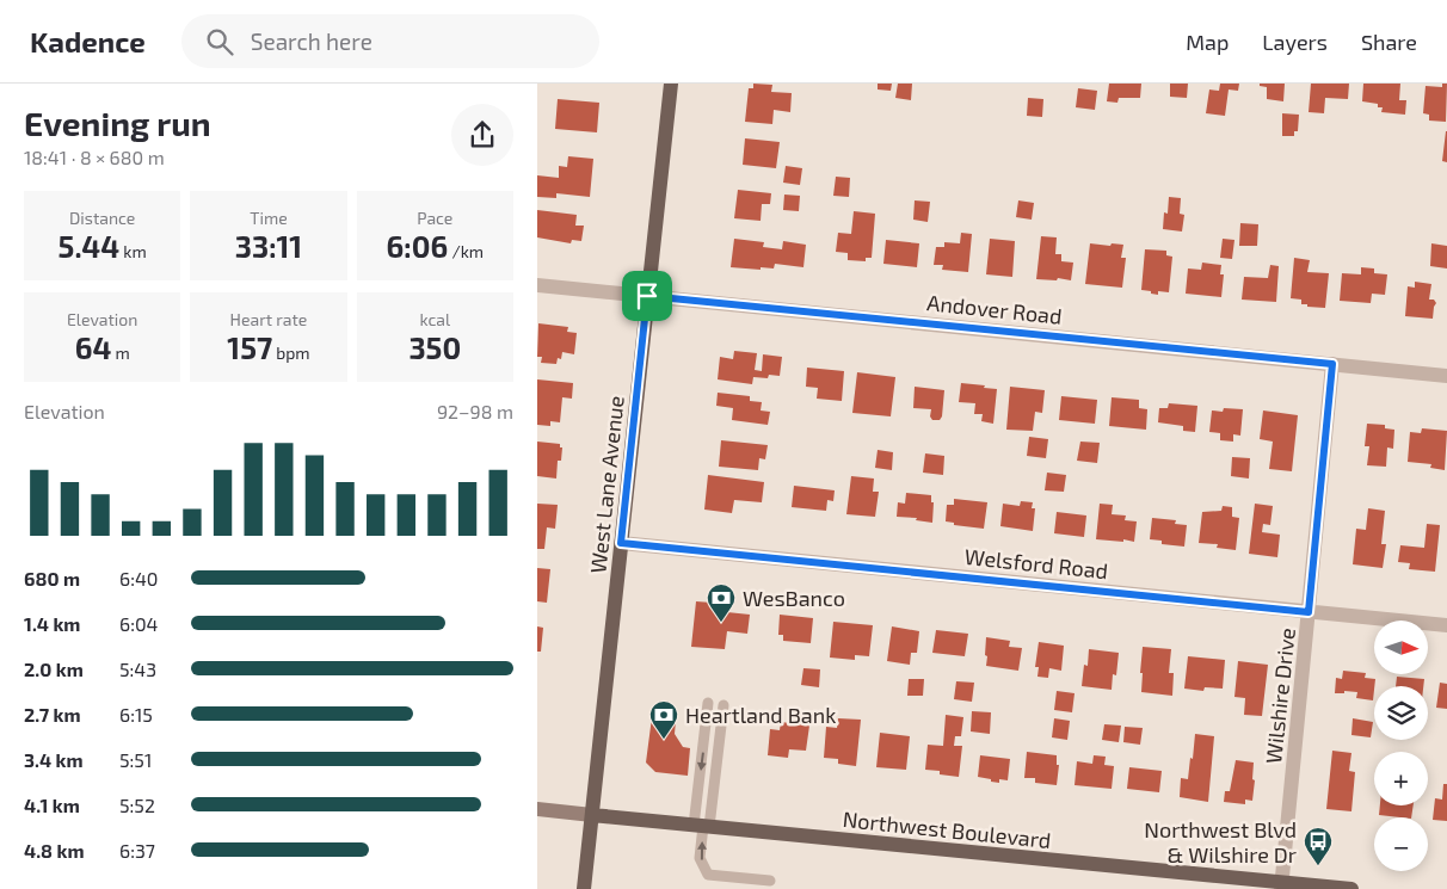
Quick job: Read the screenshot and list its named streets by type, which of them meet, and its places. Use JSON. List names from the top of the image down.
{
  "streets": {
    "main road": ["West Lane Avenue", "Northwest Boulevard"],
    "street": ["Andover Road", "Welsford Road", "Wilshire Drive"]
  },
  "crossings": [
    ["Andover Road", "West Lane Avenue"],
    ["Andover Road", "Wilshire Drive"],
    ["West Lane Avenue", "Welsford Road"],
    ["West Lane Avenue", "Northwest Boulevard"],
    ["Welsford Road", "Wilshire Drive"],
    ["Wilshire Drive", "Northwest Boulevard"]
  ],
  "places": {
    "bank": ["WesBanco", "Heartland Bank"],
    "bus stop": ["Northwest Blvd & Wilshire Dr"]
  },
  "north": "right",
  "page": {
    "header": "Kadence",
    "search": "Search here",
    "nav": ["Map", "Layers", "Share"],
    "heading": ["Evening run", "18:41 · 8 × 680 m"],
    "stats": [
      ["Distance", "5.44 km"],
      ["Time", "33:11"],
      ["Pace", "6:06 /km"],
      ["Elevation", "64 m"],
      ["Heart rate", "157 bpm"],
      ["kcal", "350"]
    ],
    "chart": ["Elevation", "92–98 m"],
    "list": [
      {
        "name": "680 m",
        "note": "6:40"
      },
      {
        "name": "1.4 km",
        "note": "6:04"
      },
      {
        "name": "2.0 km",
        "note": "5:43"
      },
      {
        "name": "2.7 km",
        "note": "6:15"
      },
      {
        "name": "3.4 km",
        "note": "5:51"
      },
      {
        "name": "4.1 km",
        "note": "5:52"
      },
      {
        "name": "4.8 km",
        "note": "6:37"
      }
    ],
    "map_buttons": ["+", "−"]
  }
}
